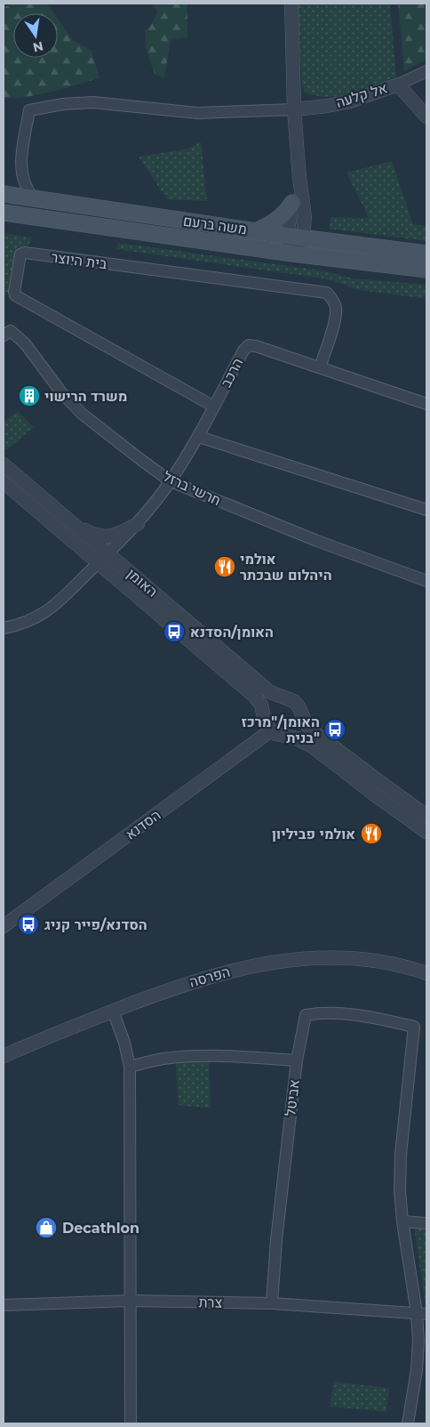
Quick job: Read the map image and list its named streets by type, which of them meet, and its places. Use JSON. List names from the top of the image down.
{
  "streets": {
    "main road": ["משה ברעם"],
    "street": [
      "אל קלעה",
      "בית היוצר",
      "הרכב",
      "חרשי ברזל",
      "האומן",
      "הסדנא",
      "הפרסה",
      "אביטל",
      "צרת"
    ]
  },
  "crossings": [
    ["בית היוצר", "הרכב"],
    ["הרכב", "חרשי ברזל"],
    ["הרכב", "האומן"],
    ["האומן", "הסדנא"],
    ["אביטל", "צרת"]
  ],
  "places": {
    "building": ["משרד הרישוי"],
    "restaurant": ["אולמי היהלום שבכתר", "אולמי פביליון"],
    "bus stop": ["האומן/הסדנא", "האומן/\"מרכז בנית\"", "הסדנא/פייר קניג"],
    "shop": ["Decathlon"]
  },
  "north": "bottom"
}
